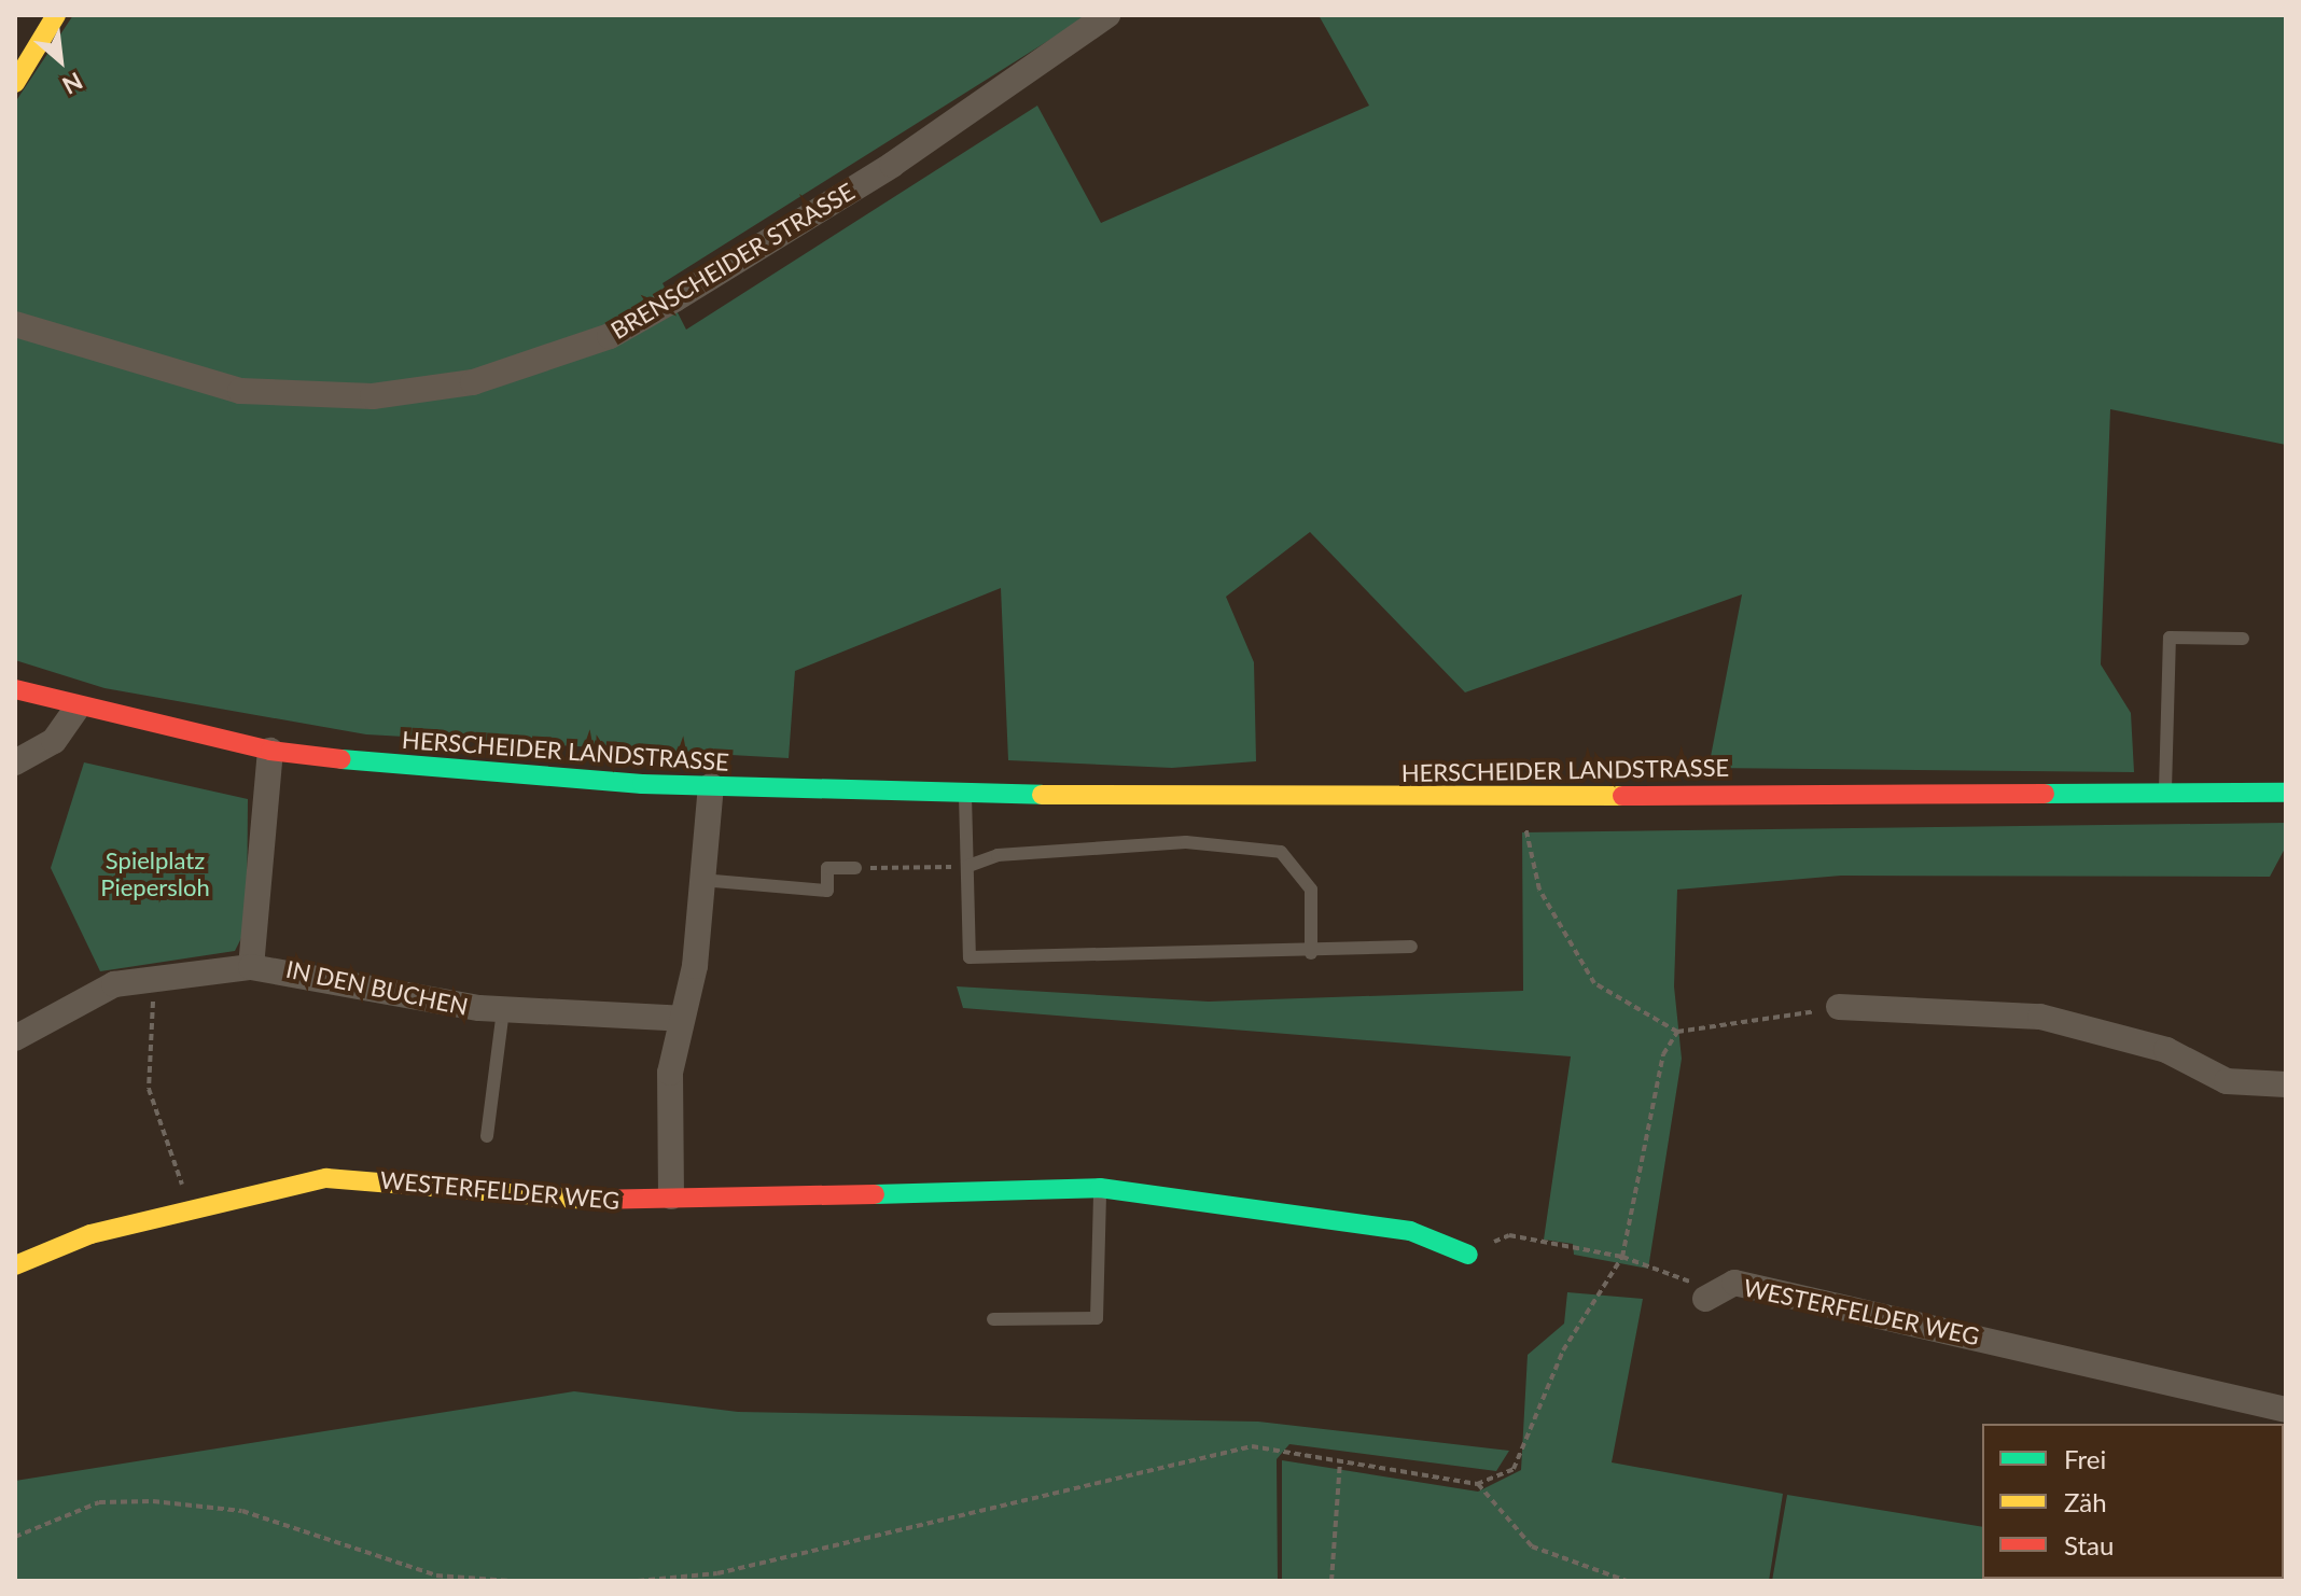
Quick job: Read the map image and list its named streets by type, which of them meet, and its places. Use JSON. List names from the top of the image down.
{
  "streets": {
    "main road": ["HERSCHEIDER LANDSTRASSE", "WESTERFELDER WEG"],
    "street": ["BRENSCHEIDER STRASSE", "IN DEN BUCHEN"]
  },
  "crossings": [
    ["HERSCHEIDER LANDSTRASSE", "IN DEN BUCHEN"]
  ],
  "parks": ["Spielplatz Piepersloh"],
  "legend": ["Frei", "Zäh", "Stau"],
  "north": "bottom right"
}
